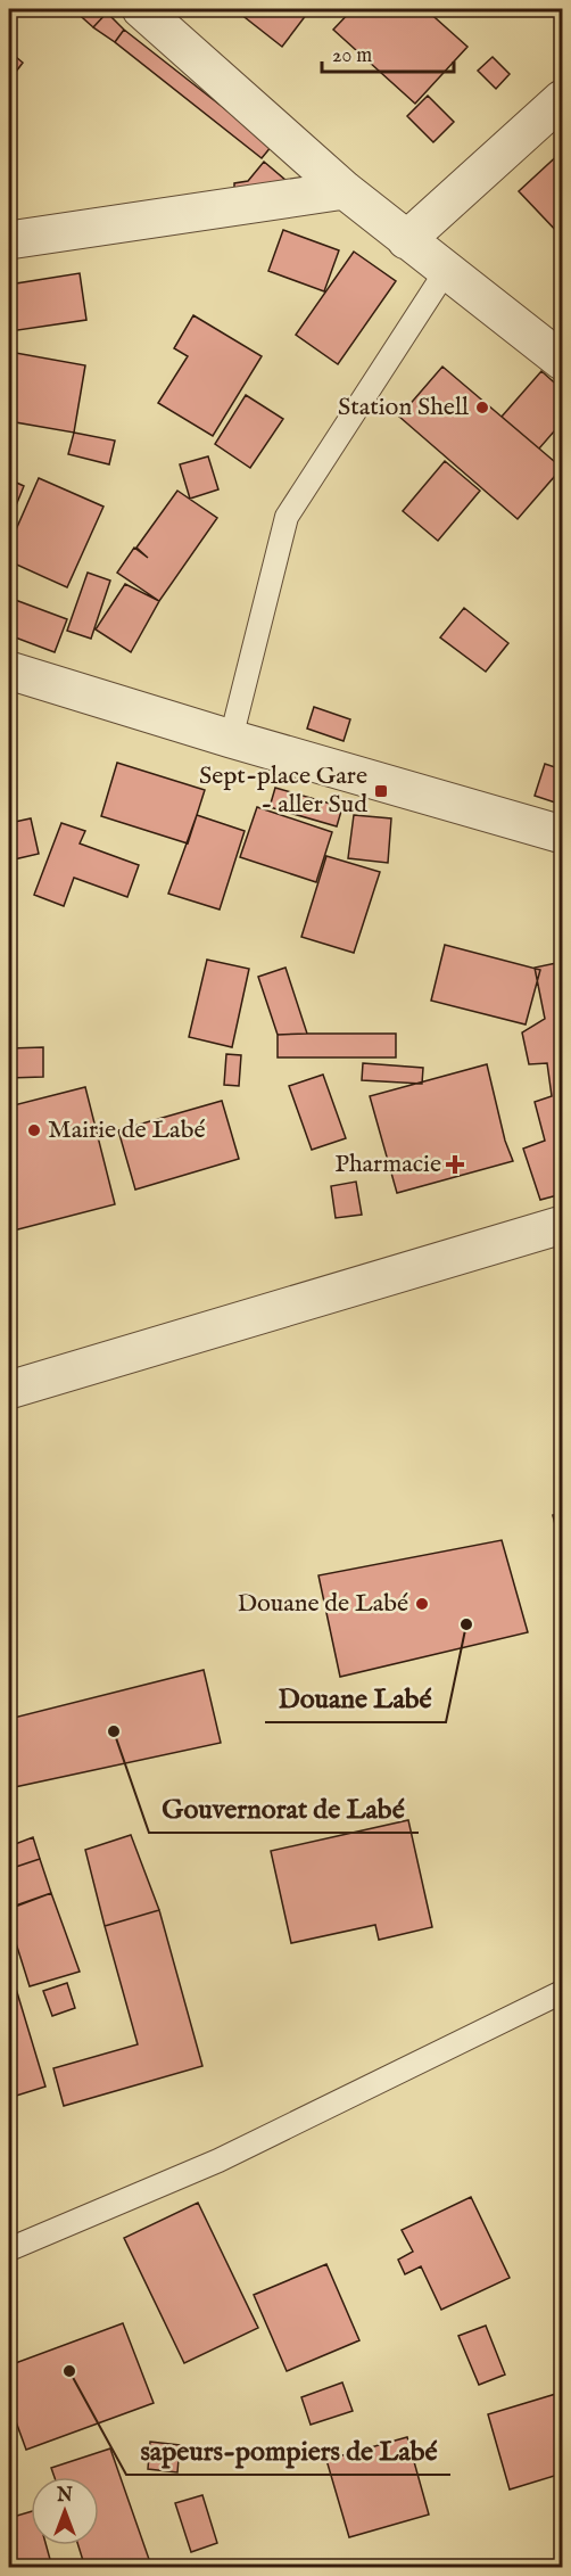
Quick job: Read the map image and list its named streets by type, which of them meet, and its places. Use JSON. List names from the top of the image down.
{
  "places": {
    "other": [
      "Station Shell",
      "Mairie de Labé",
      "Douane de Labé",
      "Douane Labé",
      "Gouvernorat de Labé",
      "sapeurs-pompiers de Labé"
    ],
    "transit": ["Sept-place Gare - aller Sud"],
    "health": ["Pharmacie"]
  },
  "scale_bar": "20 m",
  "north": "top"
}
